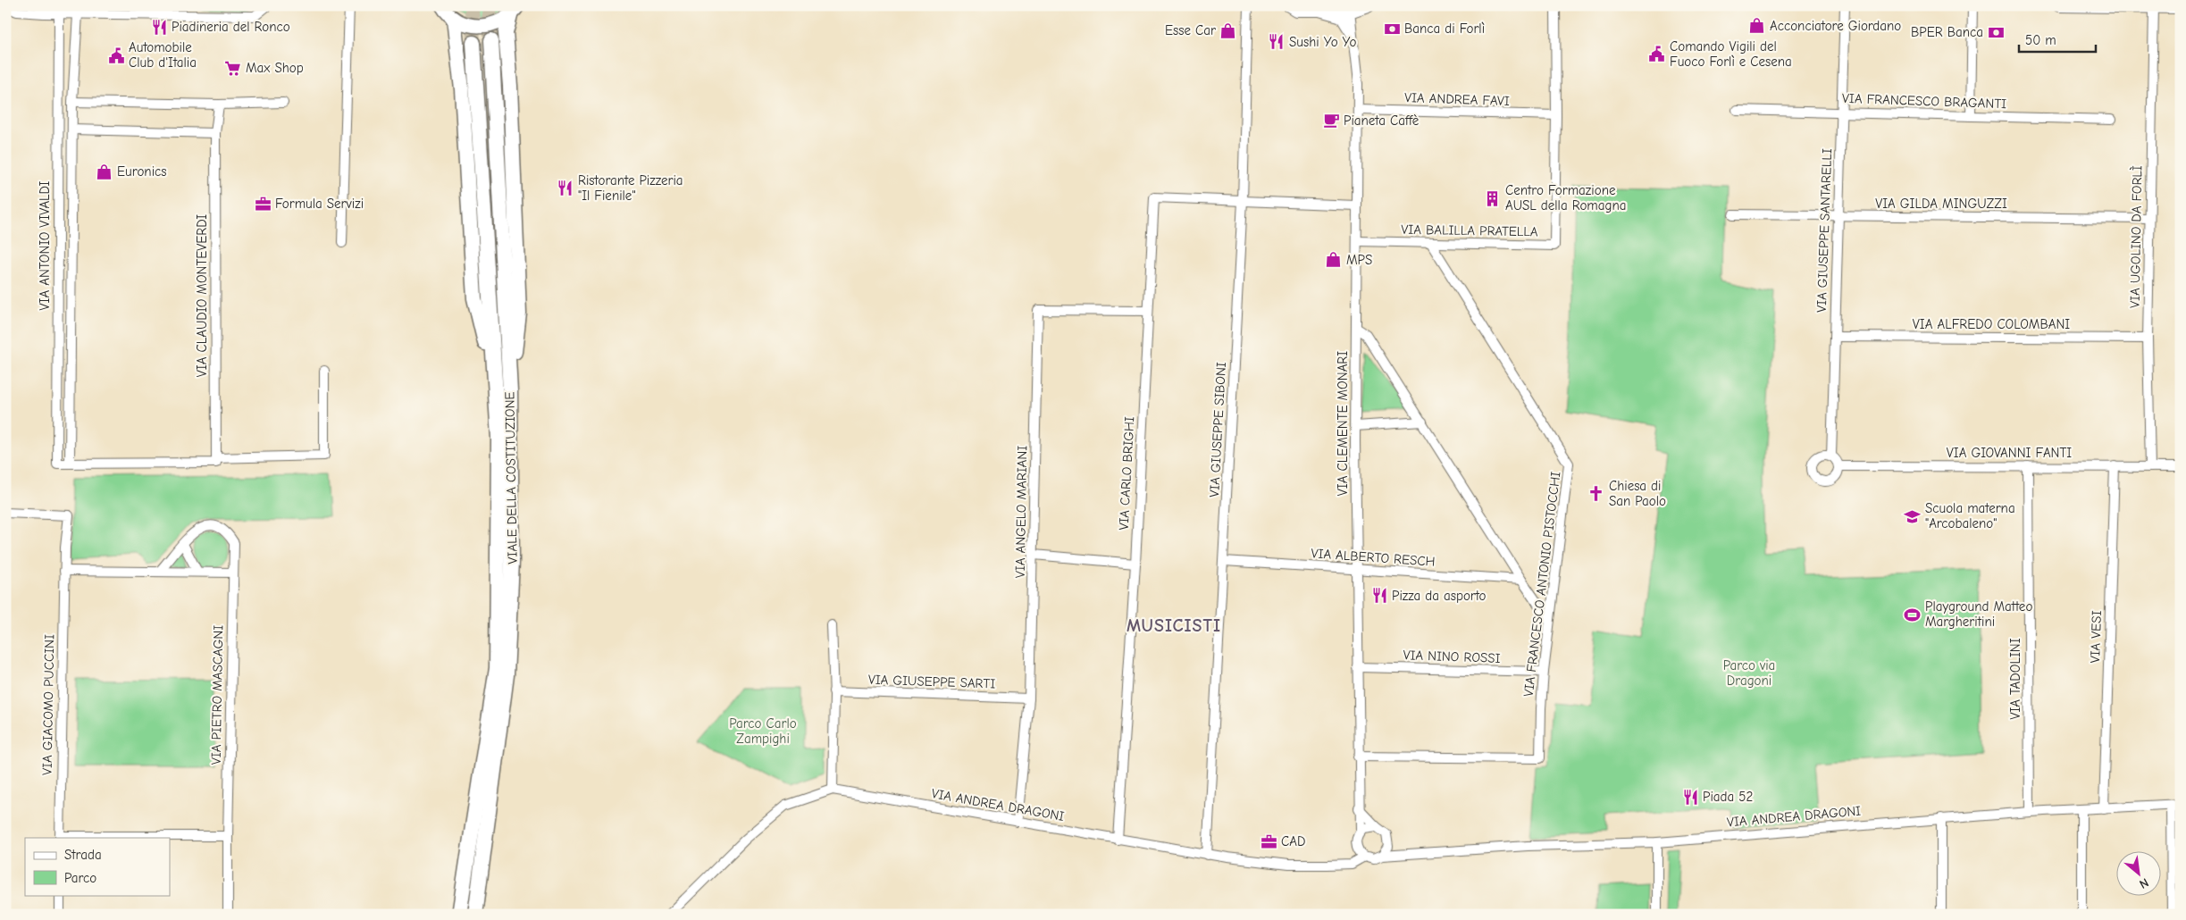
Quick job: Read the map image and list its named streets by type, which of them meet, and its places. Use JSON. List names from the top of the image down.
{
  "streets": {
    "highway": ["VIALE DELLA COSTITUZIONE"],
    "street": [
      "VIA ANDREA FAVI",
      "VIA FRANCESCO BRAGANTI",
      "VIA GILDA MINGUZZI",
      "VIA BALILLA PRATELLA",
      "VIA GIUSEPPE SANTARELLI",
      "VIA UGOLINO DA FORLÌ",
      "VIA ANTONIO VIVALDI",
      "VIA CLAUDIO MONTEVERDI",
      "VIA ALFREDO COLOMBANI",
      "VIA CLEMENTE MONARI",
      "VIA GIUSEPPE SIBONI",
      "VIA GIOVANNI FANTI",
      "VIA CARLO BRIGHI",
      "VIA ANGELO MARIANI",
      "VIA ALBERTO RESCH",
      "VIA FRANCESCO ANTONIO PISTOCCHI",
      "VIA VESI",
      "VIA NINO ROSSI",
      "VIA TADOLINI",
      "VIA GIUSEPPE SARTI",
      "VIA PIETRO MASCAGNI",
      "VIA GIACOMO PUCCINI",
      "VIA ANDREA DRAGONI"
    ]
  },
  "crossings": [
    ["VIA ANDREA FAVI", "VIA BALILLA PRATELLA"],
    ["VIA ANDREA FAVI", "VIA CLEMENTE MONARI"],
    ["VIA FRANCESCO BRAGANTI", "VIA GIUSEPPE SANTARELLI"],
    ["VIA GILDA MINGUZZI", "VIA GIUSEPPE SANTARELLI"],
    ["VIA GILDA MINGUZZI", "VIA UGOLINO DA FORLÌ"],
    ["VIA BALILLA PRATELLA", "VIA CLEMENTE MONARI"],
    ["VIA BALILLA PRATELLA", "VIA FRANCESCO ANTONIO PISTOCCHI"],
    ["VIA GIUSEPPE SANTARELLI", "VIA ALFREDO COLOMBANI"],
    ["VIA GIUSEPPE SANTARELLI", "VIA GIOVANNI FANTI"],
    ["VIA UGOLINO DA FORLÌ", "VIA ALFREDO COLOMBANI"],
    ["VIA UGOLINO DA FORLÌ", "VIA GIOVANNI FANTI"],
    ["VIA CLEMENTE MONARI", "VIA ALBERTO RESCH"],
    ["VIA CLEMENTE MONARI", "VIA FRANCESCO ANTONIO PISTOCCHI"],
    ["VIA CLEMENTE MONARI", "VIA NINO ROSSI"],
    ["VIA CLEMENTE MONARI", "VIA ANDREA DRAGONI"],
    ["VIA GIUSEPPE SIBONI", "VIA CARLO BRIGHI"],
    ["VIA GIUSEPPE SIBONI", "VIA ALBERTO RESCH"],
    ["VIA GIUSEPPE SIBONI", "VIA ANDREA DRAGONI"],
    ["VIA GIOVANNI FANTI", "VIA VESI"],
    ["VIA GIOVANNI FANTI", "VIA TADOLINI"],
    ["VIA CARLO BRIGHI", "VIA ANGELO MARIANI"],
    ["VIA CARLO BRIGHI", "VIA ANDREA DRAGONI"],
    ["VIA ANGELO MARIANI", "VIA GIUSEPPE SARTI"],
    ["VIA ANGELO MARIANI", "VIA ANDREA DRAGONI"],
    ["VIA FRANCESCO ANTONIO PISTOCCHI", "VIA NINO ROSSI"],
    ["VIA VESI", "VIA ANDREA DRAGONI"],
    ["VIA TADOLINI", "VIA ANDREA DRAGONI"]
  ],
  "districts": ["MUSICISTI"],
  "parks": ["Parco via Dragoni", "Parco Carlo Zampighi"],
  "places": {
    "shop": [
      "Acconciatore Giordano",
      "Esse Car",
      "Euronics",
      "MPS"
    ],
    "restaurant": [
      "Piadineria del Ronco",
      "Sushi Yo Yo",
      "Ristorante Pizzeria \"Il Fienile\"",
      "Pizza da asporto",
      "Piada 52"
    ],
    "bank": ["Banca di Forlì", "BPER Banca"],
    "public building": ["Comando Vigili del Fuoco Forlì e Cesena", "Automobile Club d'Italia"],
    "supermarket": ["Max Shop"],
    "cafe": ["Pianeta Caffè"],
    "building": ["Centro Formazione AUSL della Romagna"],
    "office": ["Formula Servizi", "CAD"],
    "church": ["Chiesa di San Paolo"],
    "school or university": ["Scuola materna \"Arcobaleno\""],
    "sports": ["Playground Matteo Margheritini"]
  },
  "legend": ["Strada", "Parco"],
  "scale_bar": "50 m",
  "north": "bottom right"
}
